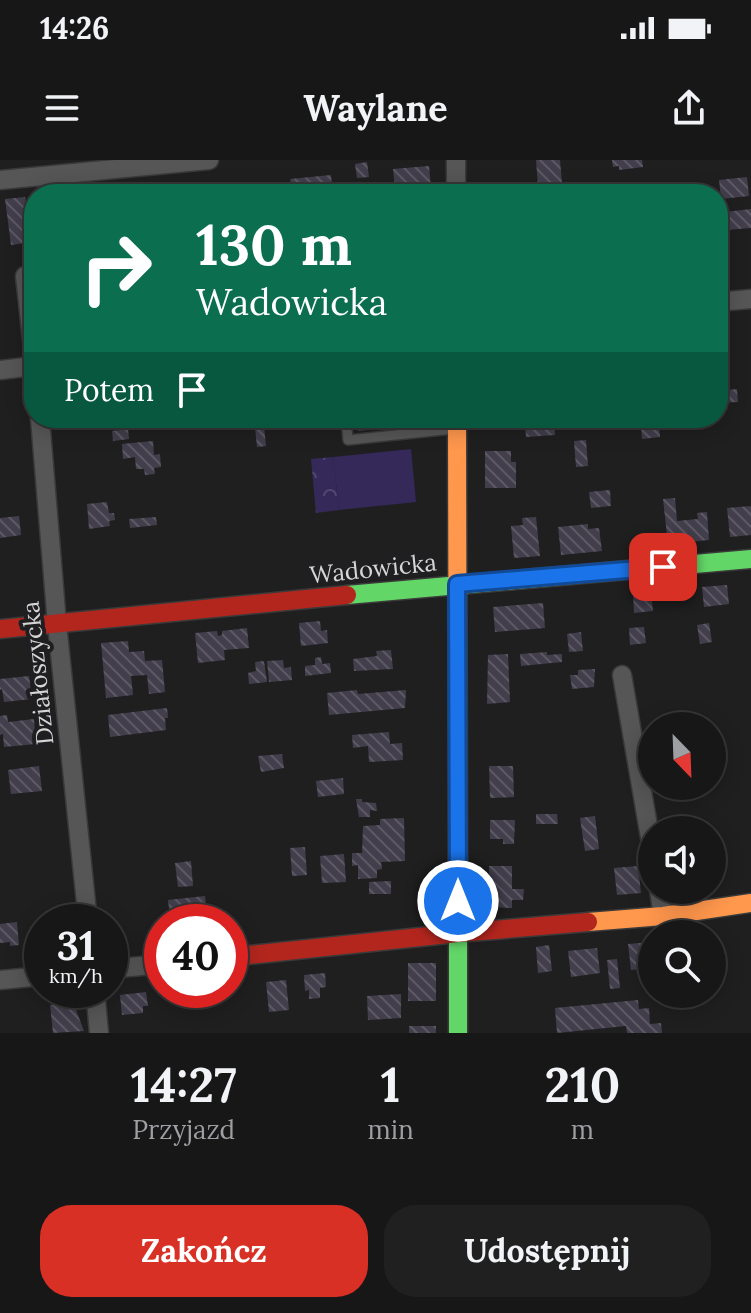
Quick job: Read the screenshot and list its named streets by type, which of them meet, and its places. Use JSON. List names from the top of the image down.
{
  "streets": {
    "street": ["Wadowicka", "Działoszycka"]
  },
  "crossings": [
    ["Wadowicka", "Działoszycka"]
  ],
  "north": "bottom right",
  "page": {
    "status": "14:26",
    "header": "Waylane",
    "turn": ["130 m", "Wadowicka"],
    "then": "Potem",
    "speed": "31 km/h",
    "limit": "40",
    "eta": [
      "14:27",
      "Przyjazd",
      "1",
      "min",
      "210",
      "m"
    ],
    "buttons": ["Zakończ", "Udostępnij"]
  }
}
